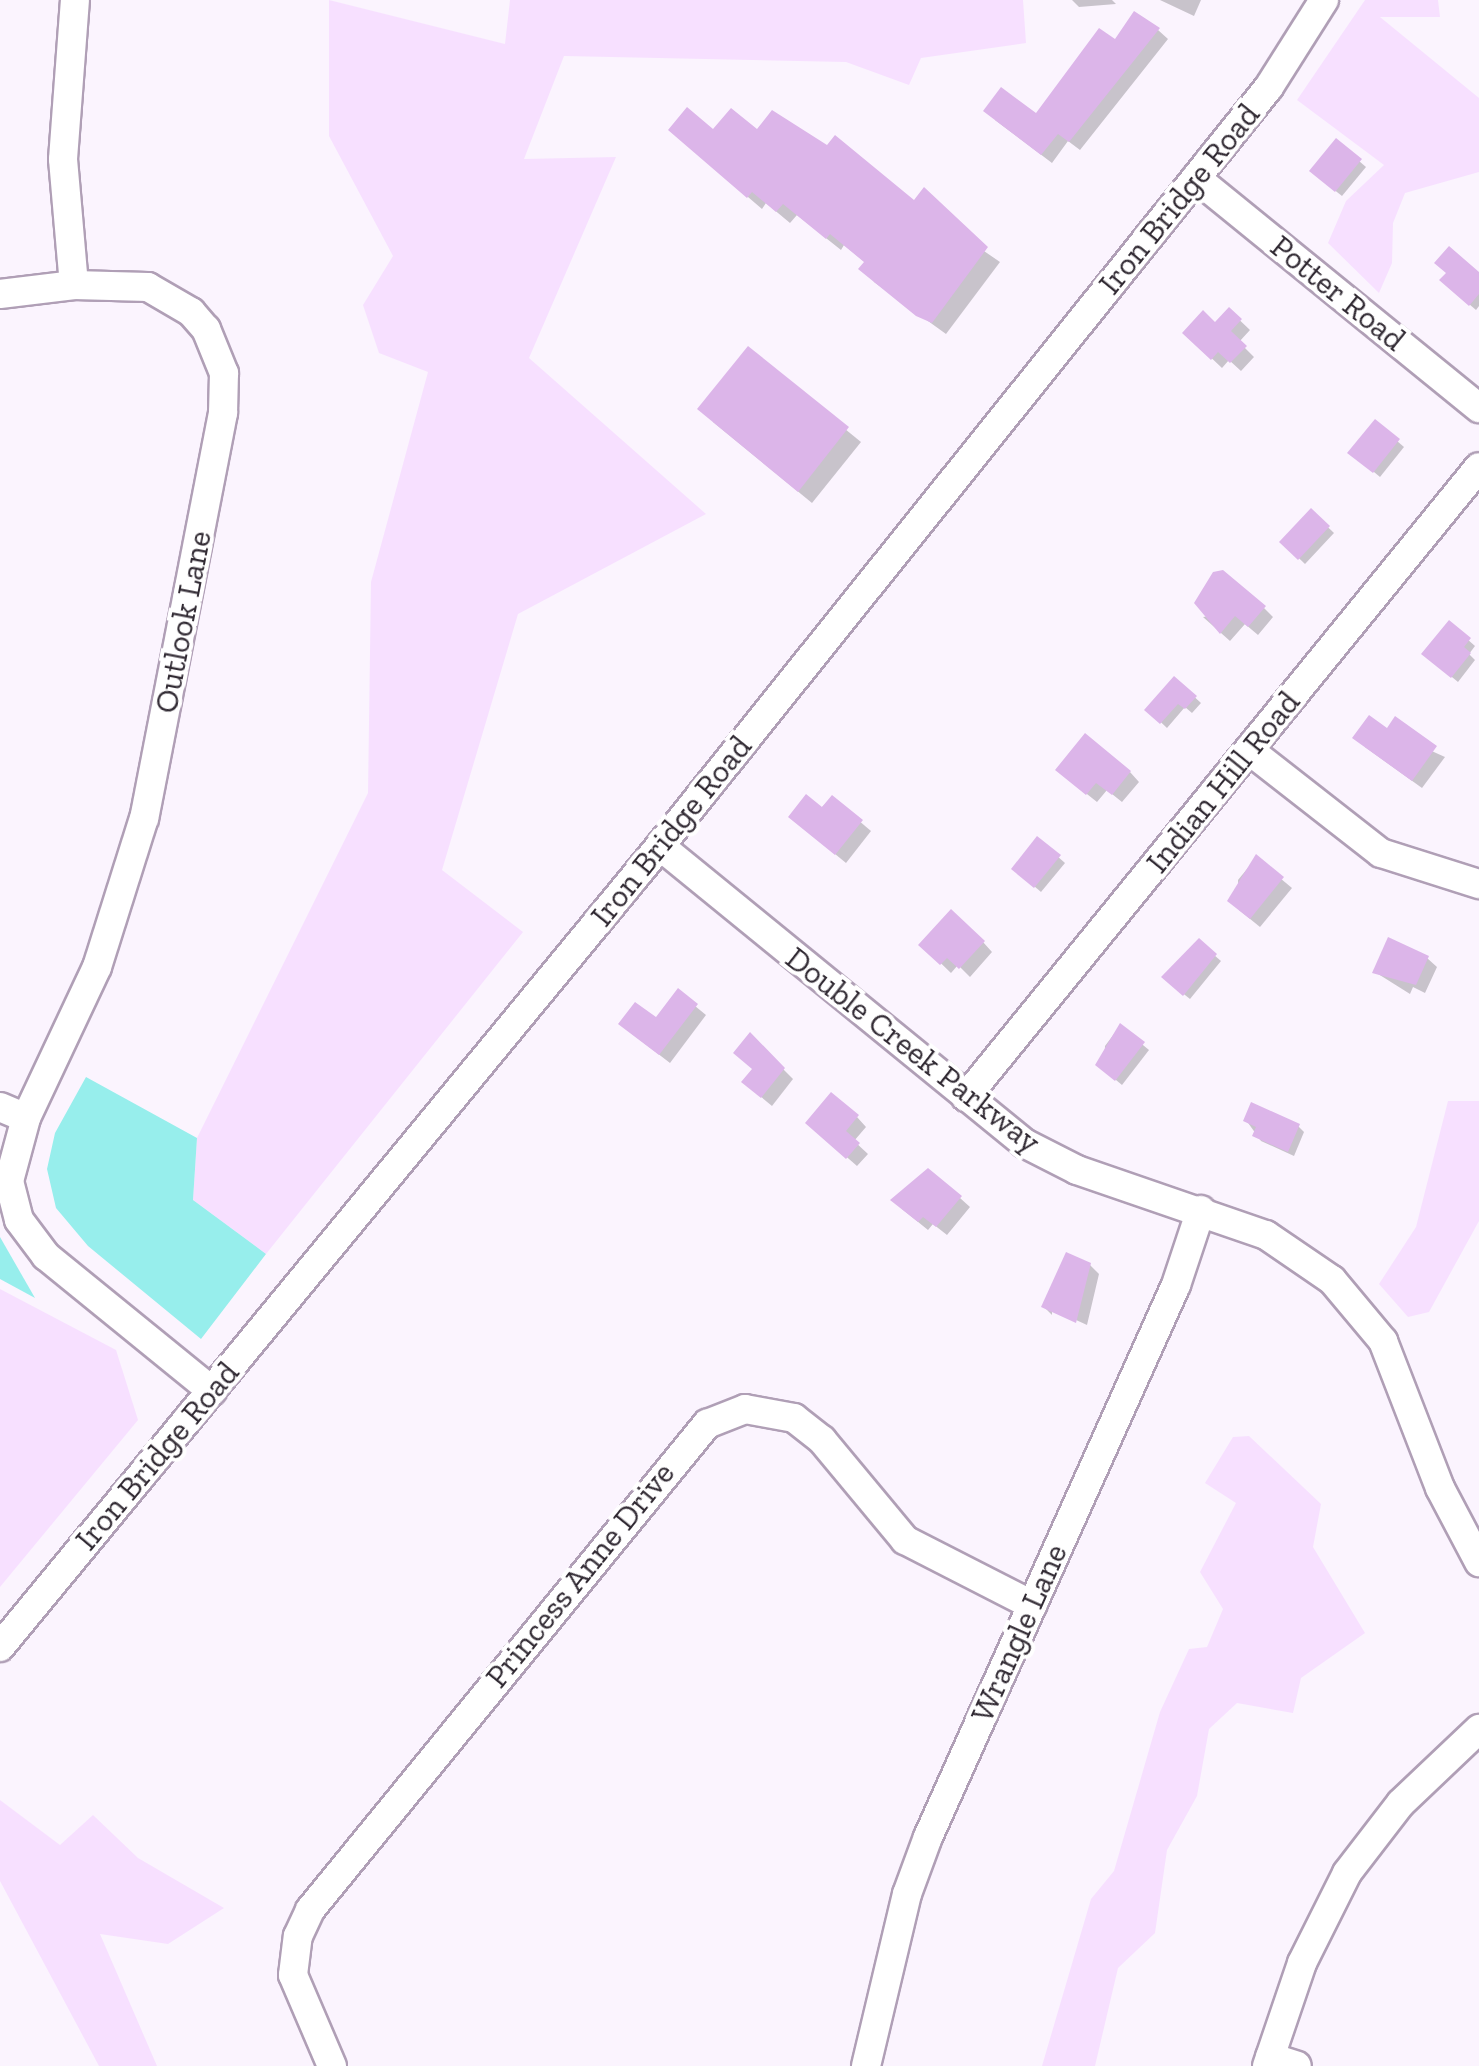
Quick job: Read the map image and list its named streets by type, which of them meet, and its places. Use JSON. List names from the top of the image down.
{
  "streets": {
    "street": [
      "Iron Bridge Road",
      "Potter Road",
      "Outlook Lane",
      "Indian Hill Road",
      "Double Creek Parkway",
      "Princess Anne Drive",
      "Wrangle Lane"
    ]
  },
  "crossings": [
    ["Iron Bridge Road", "Potter Road"],
    ["Iron Bridge Road", "Outlook Lane"],
    ["Iron Bridge Road", "Double Creek Parkway"],
    ["Indian Hill Road", "Double Creek Parkway"],
    ["Double Creek Parkway", "Wrangle Lane"],
    ["Princess Anne Drive", "Wrangle Lane"]
  ]
}
